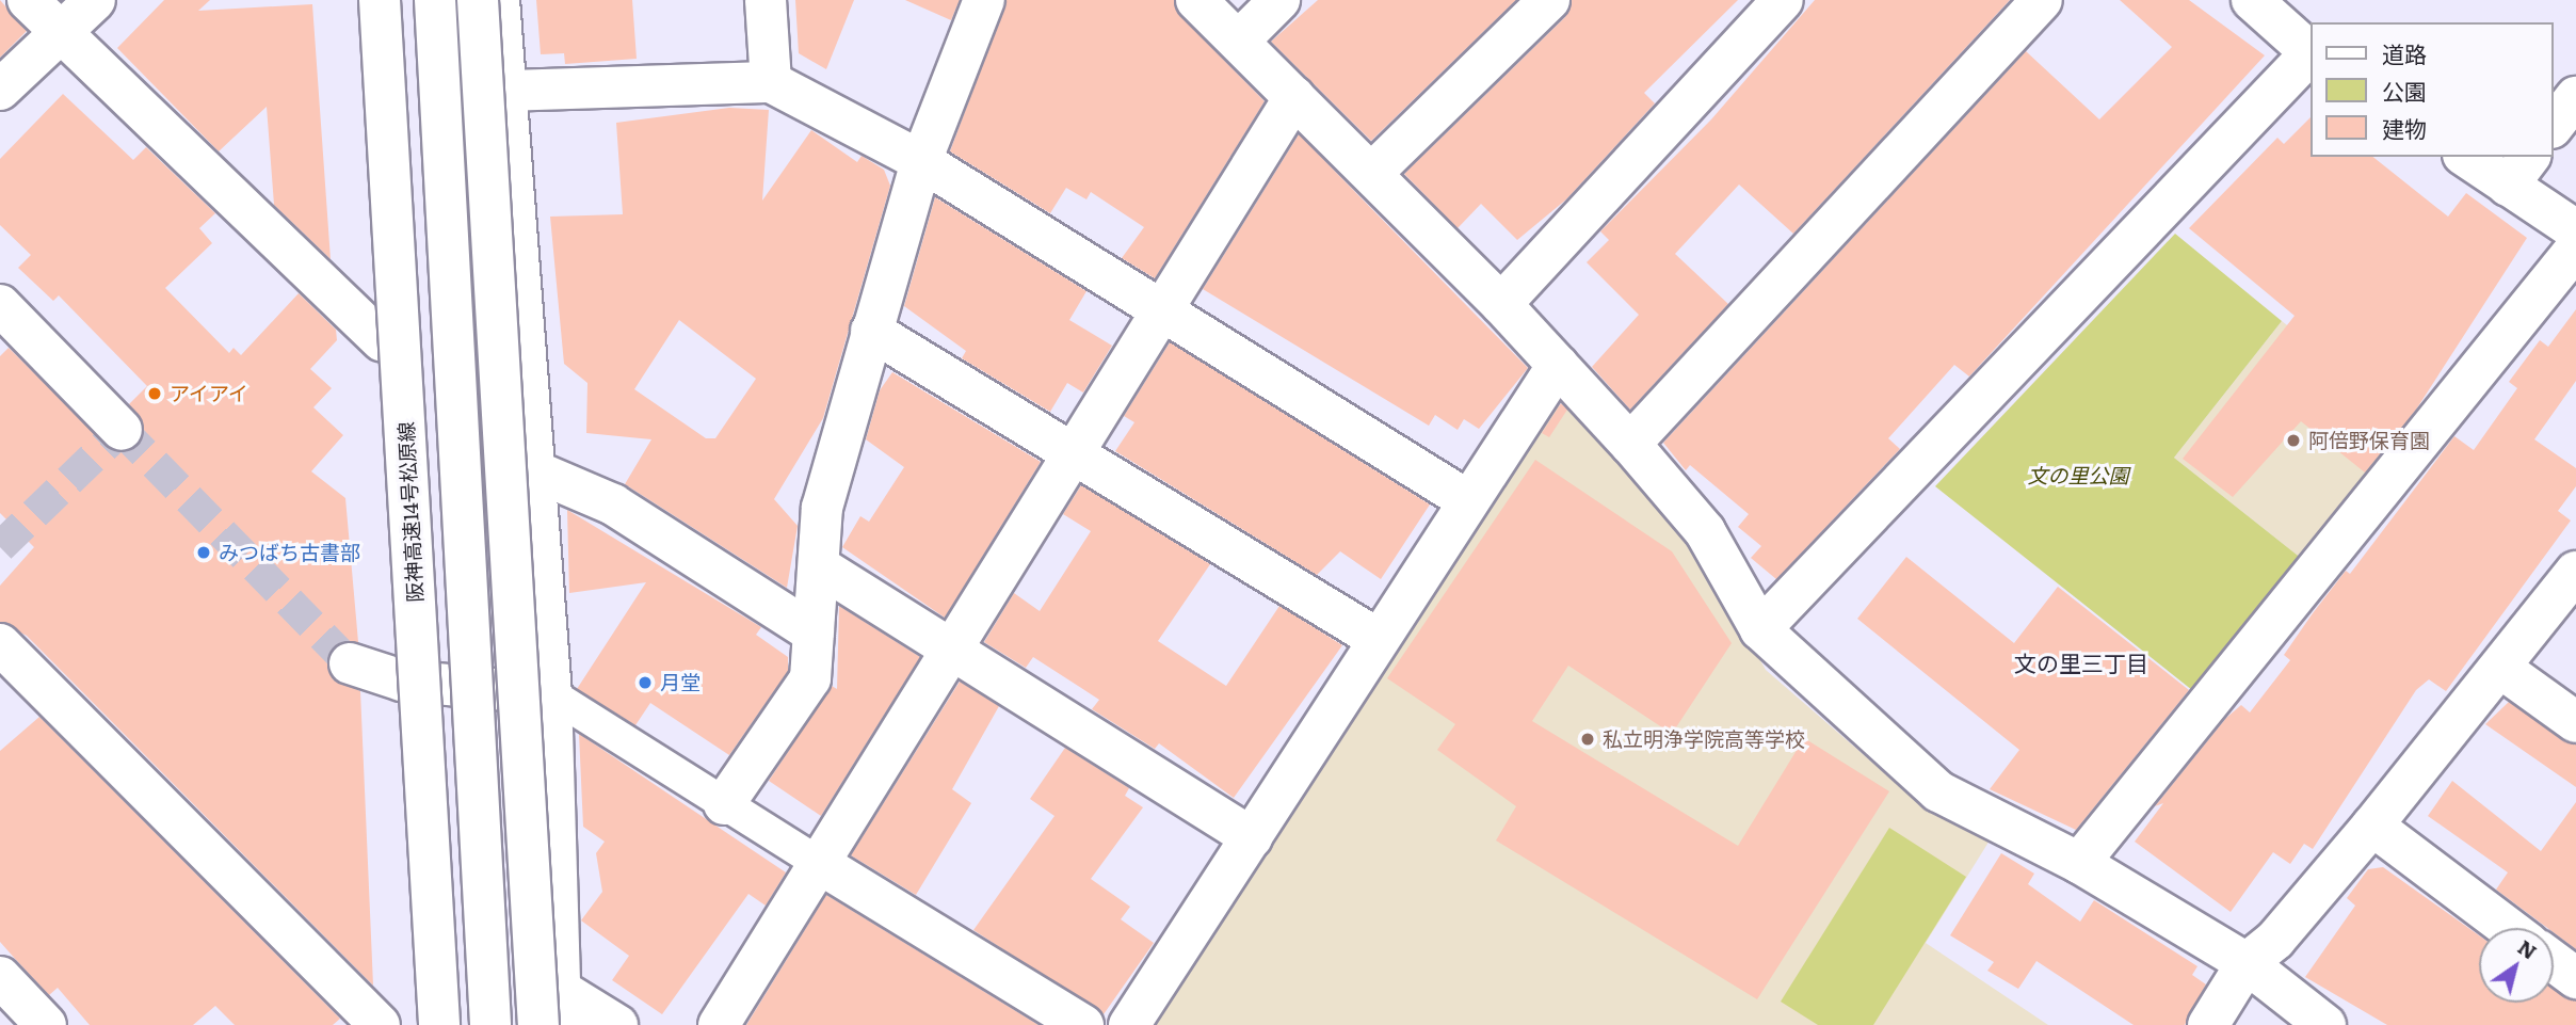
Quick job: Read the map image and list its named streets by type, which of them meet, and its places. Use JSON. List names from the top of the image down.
{
  "streets": {
    "main road": ["阪神高速14号松原線"]
  },
  "districts": ["文の里三丁目"],
  "parks": ["文の里公園"],
  "places": [
    "アイアイ",
    "阿倍野保育園",
    "みつばち古書部",
    "月堂",
    "私立明浄学院高等学校"
  ],
  "legend": ["道路", "公園", "建物"],
  "north": "top right"
}
